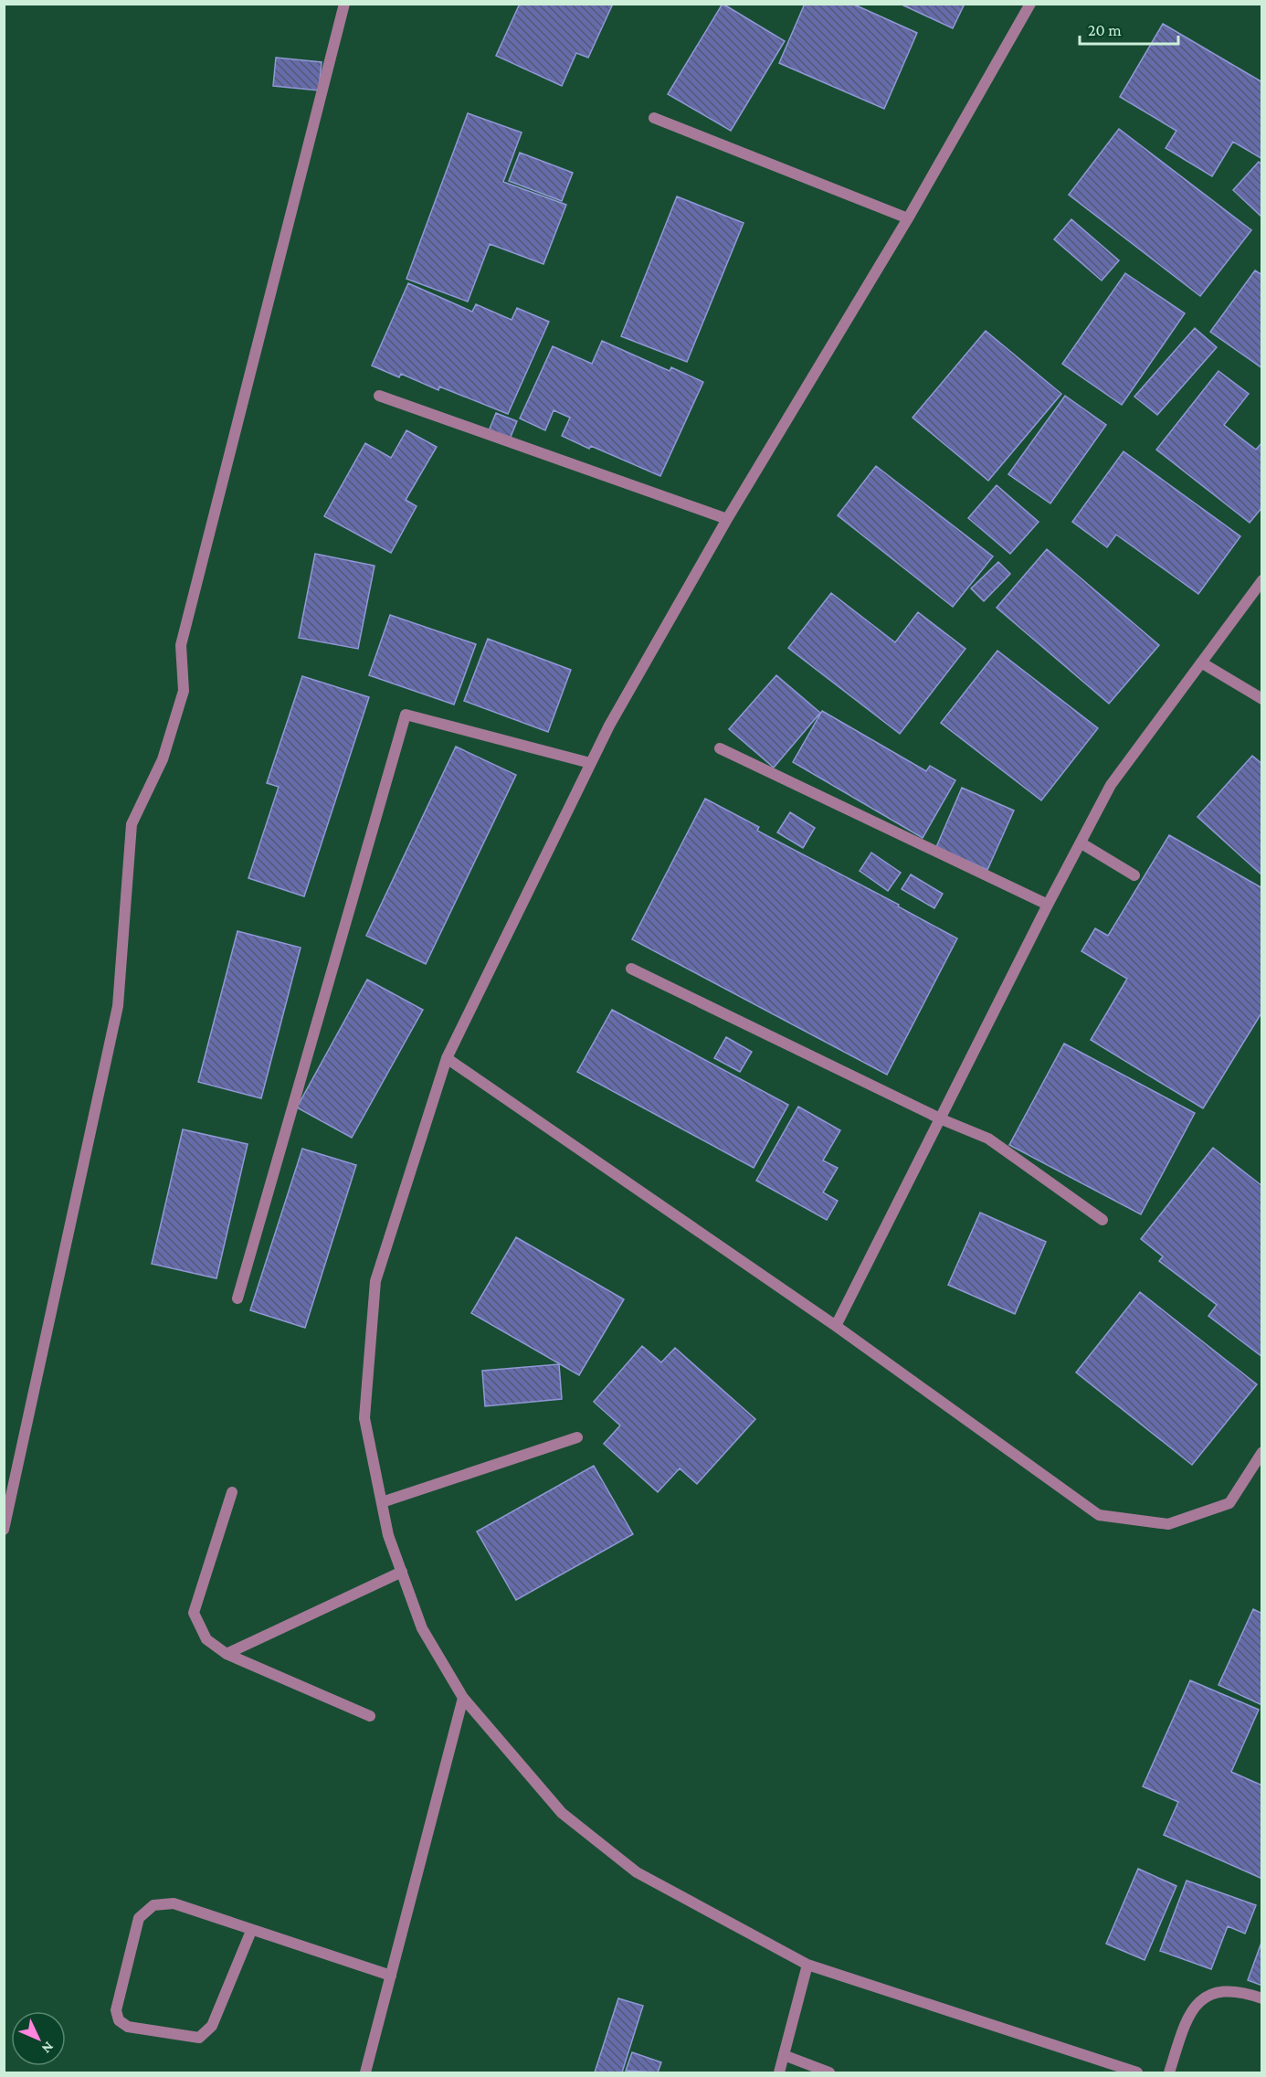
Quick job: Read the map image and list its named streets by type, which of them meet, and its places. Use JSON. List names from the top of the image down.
{
  "scale_bar": "20 m",
  "north": "bottom right"
}
